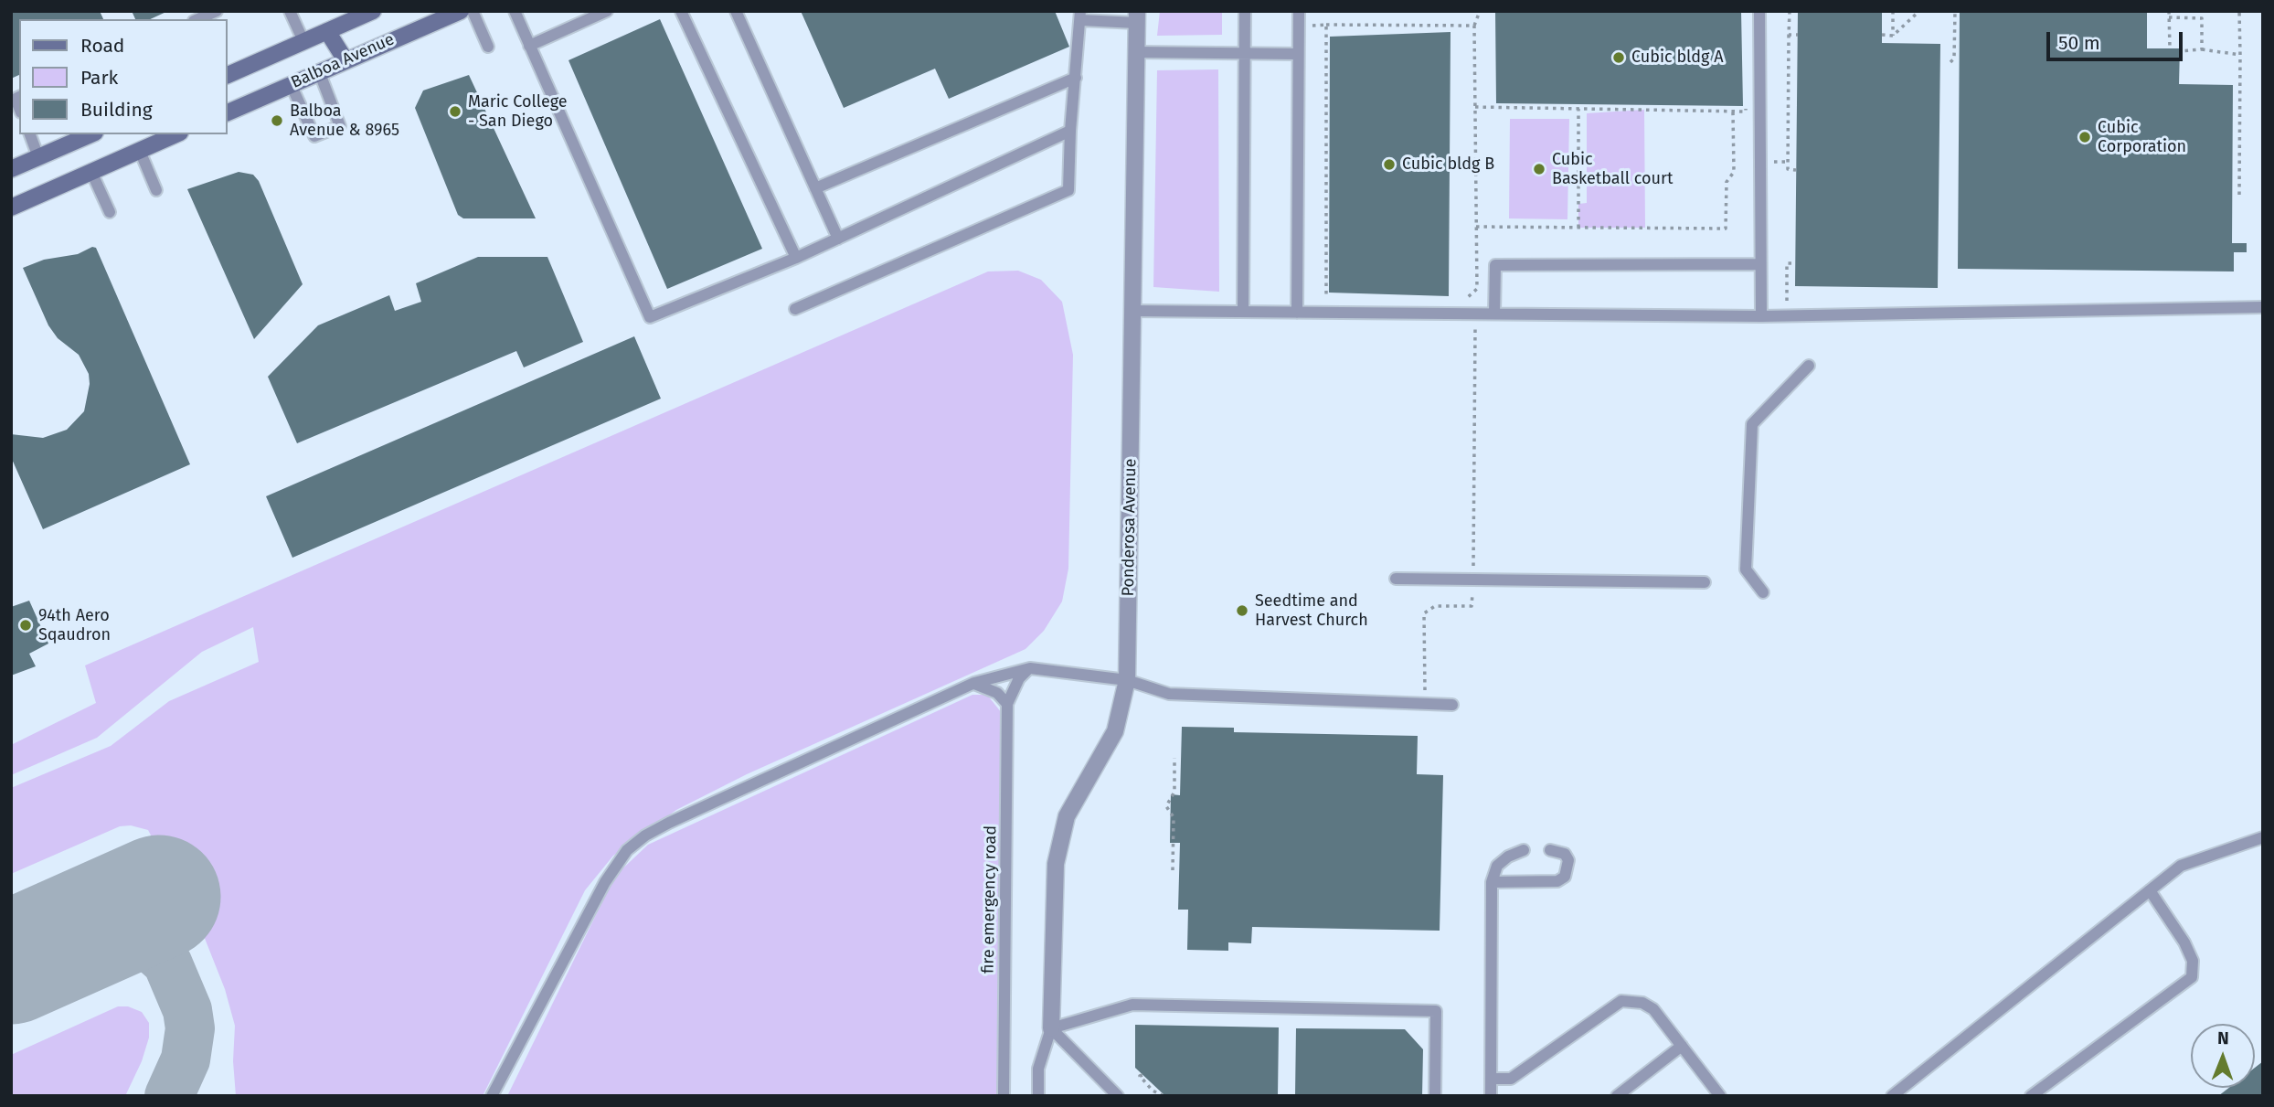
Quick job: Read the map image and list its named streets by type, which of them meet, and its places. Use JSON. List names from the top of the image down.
{
  "streets": {
    "main road": ["Balboa Avenue"],
    "street": ["Ponderosa Avenue"],
    "lane": ["fire emergency road"]
  },
  "places": [
    "Cubic bldg A",
    "Maric College - San Diego",
    "Balboa Avenue & 8965",
    "Cubic Corporation",
    "Cubic bldg B",
    "Cubic Basketball court",
    "Seedtime and Harvest Church",
    "94th Aero Sqaudron"
  ],
  "legend": ["Road", "Park", "Building"],
  "scale_bar": "50 m",
  "north": "top"
}
